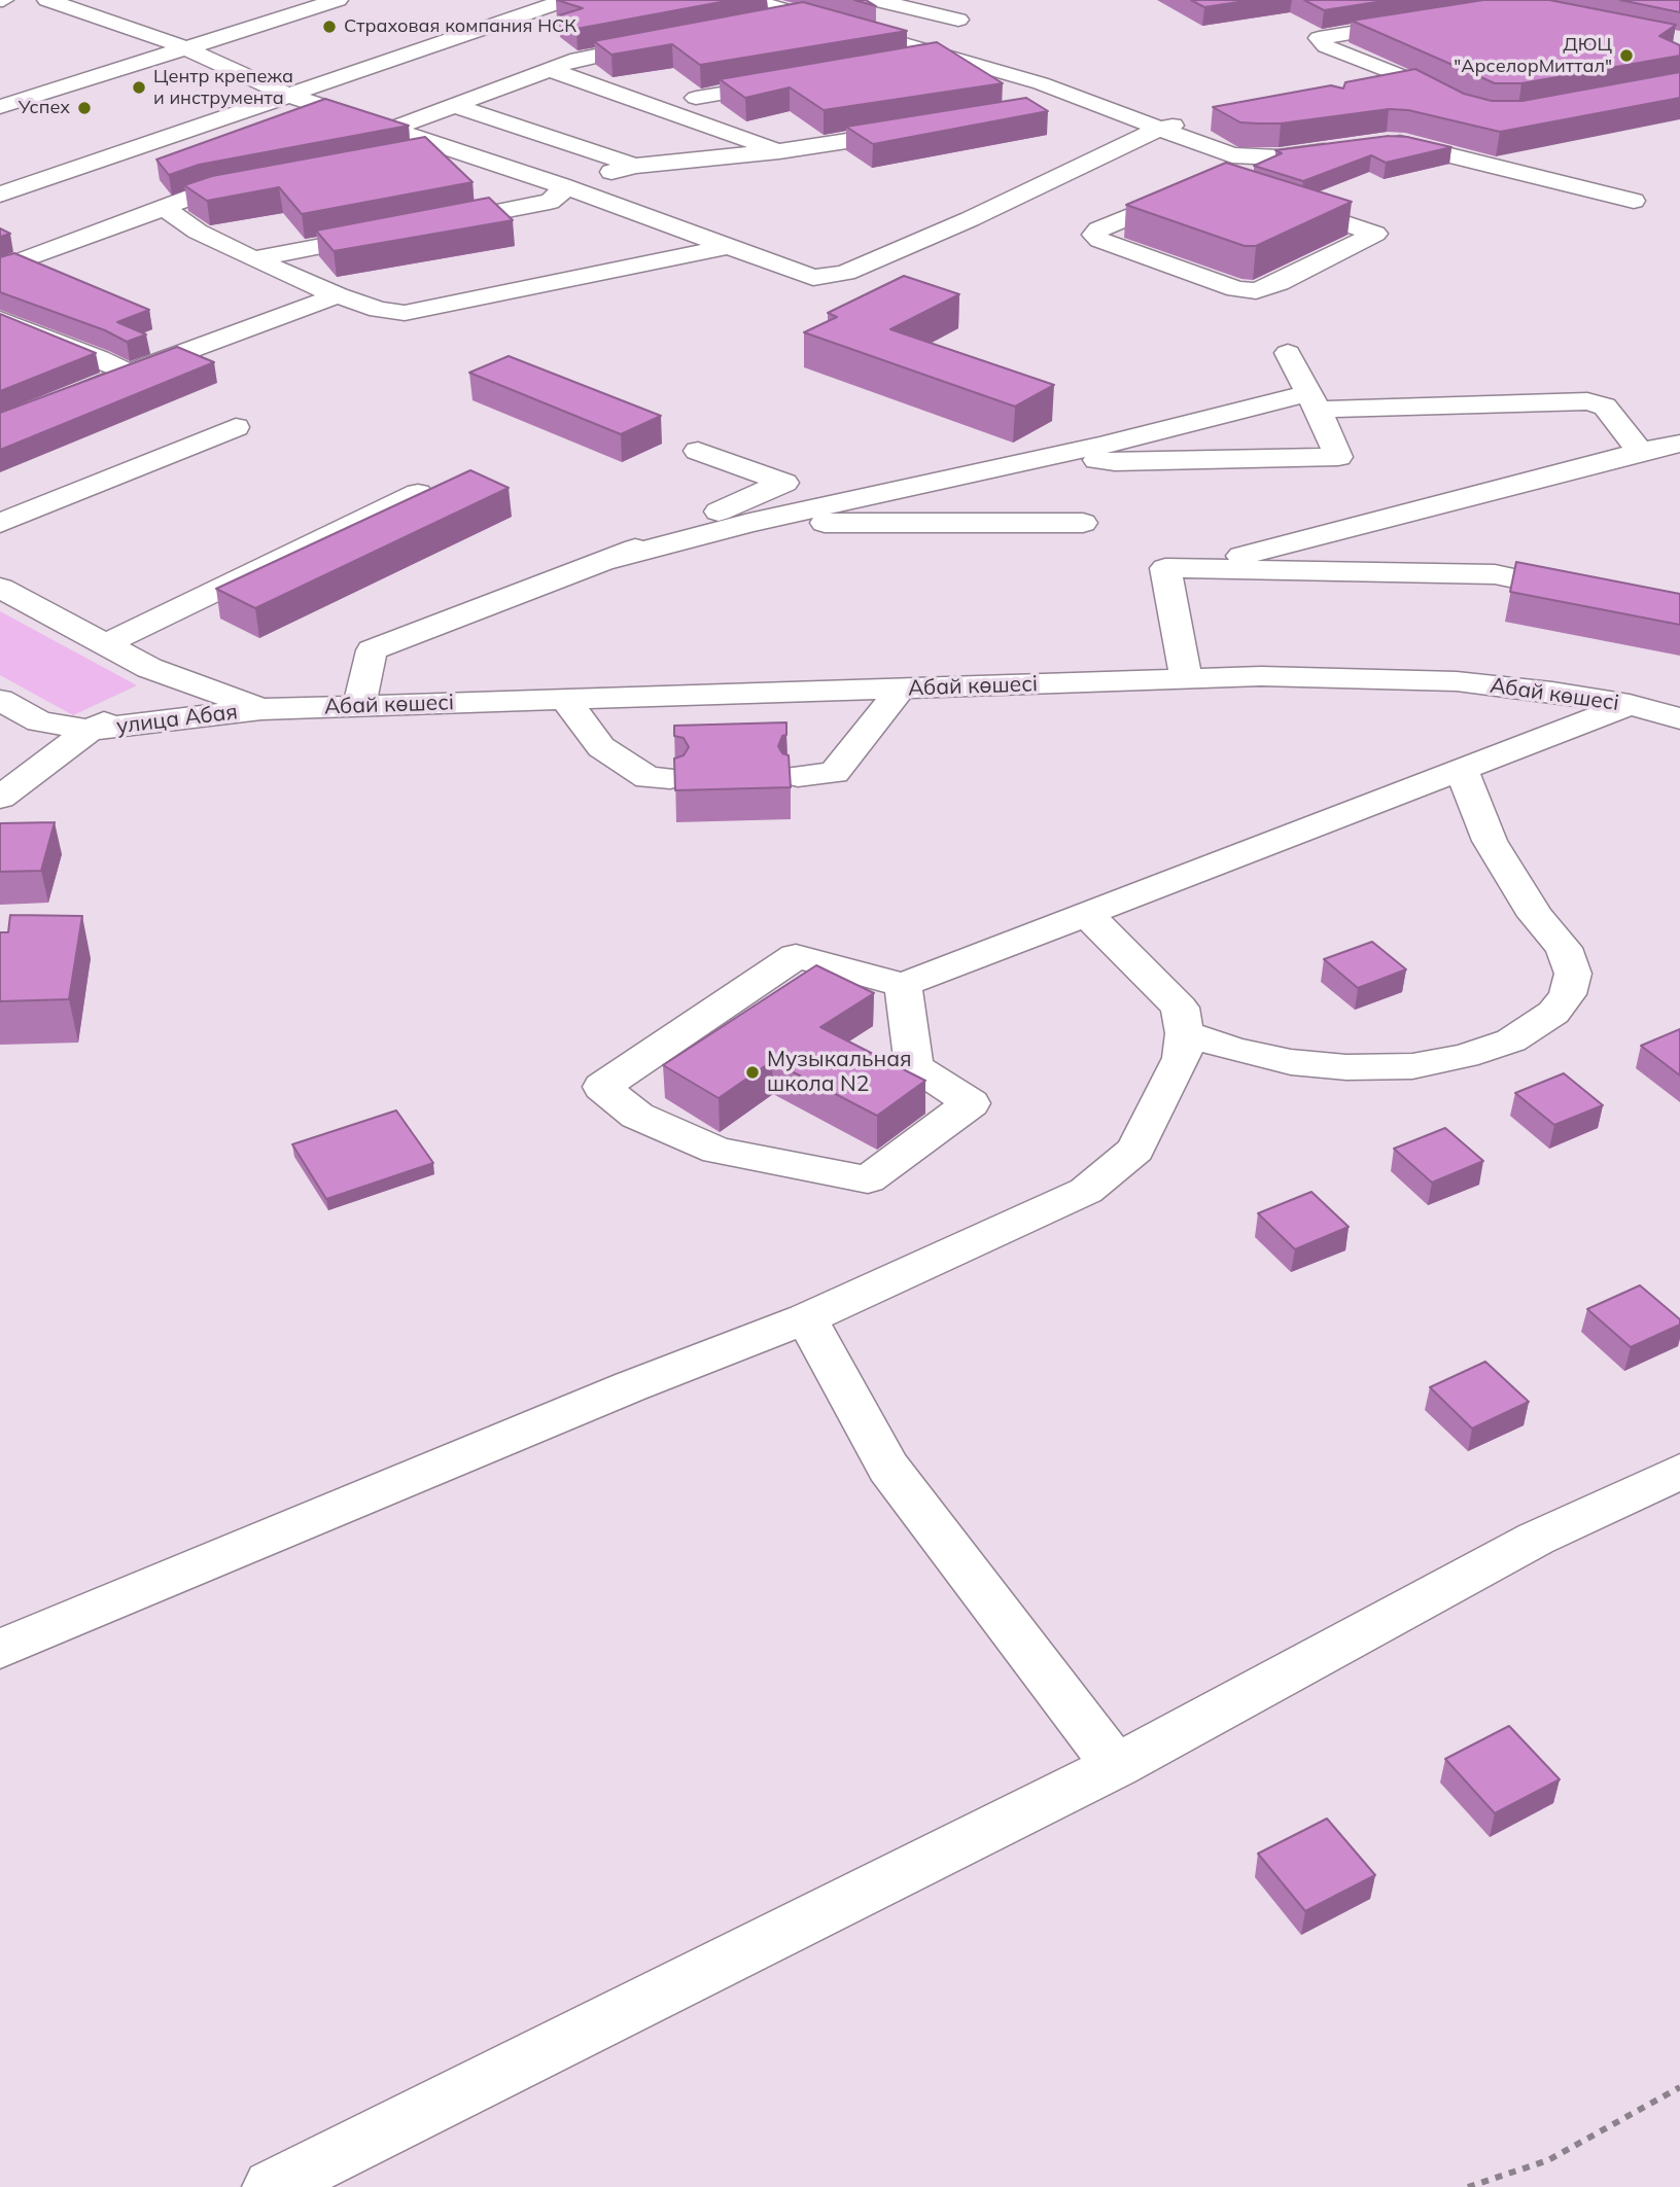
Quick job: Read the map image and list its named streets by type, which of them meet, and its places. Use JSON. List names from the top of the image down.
{
  "streets": {
    "street": ["Абай көшесі", "улица Абая"]
  },
  "crossings": [
    ["Абай көшесі", "улица Абая"]
  ],
  "places": [
    "Страховая компания НСК",
    "ДЮЦ \"АрселорМиттал\"",
    "Центр крепежа и инструмента",
    "Успех",
    "Музыкальная школа N2"
  ]
}
